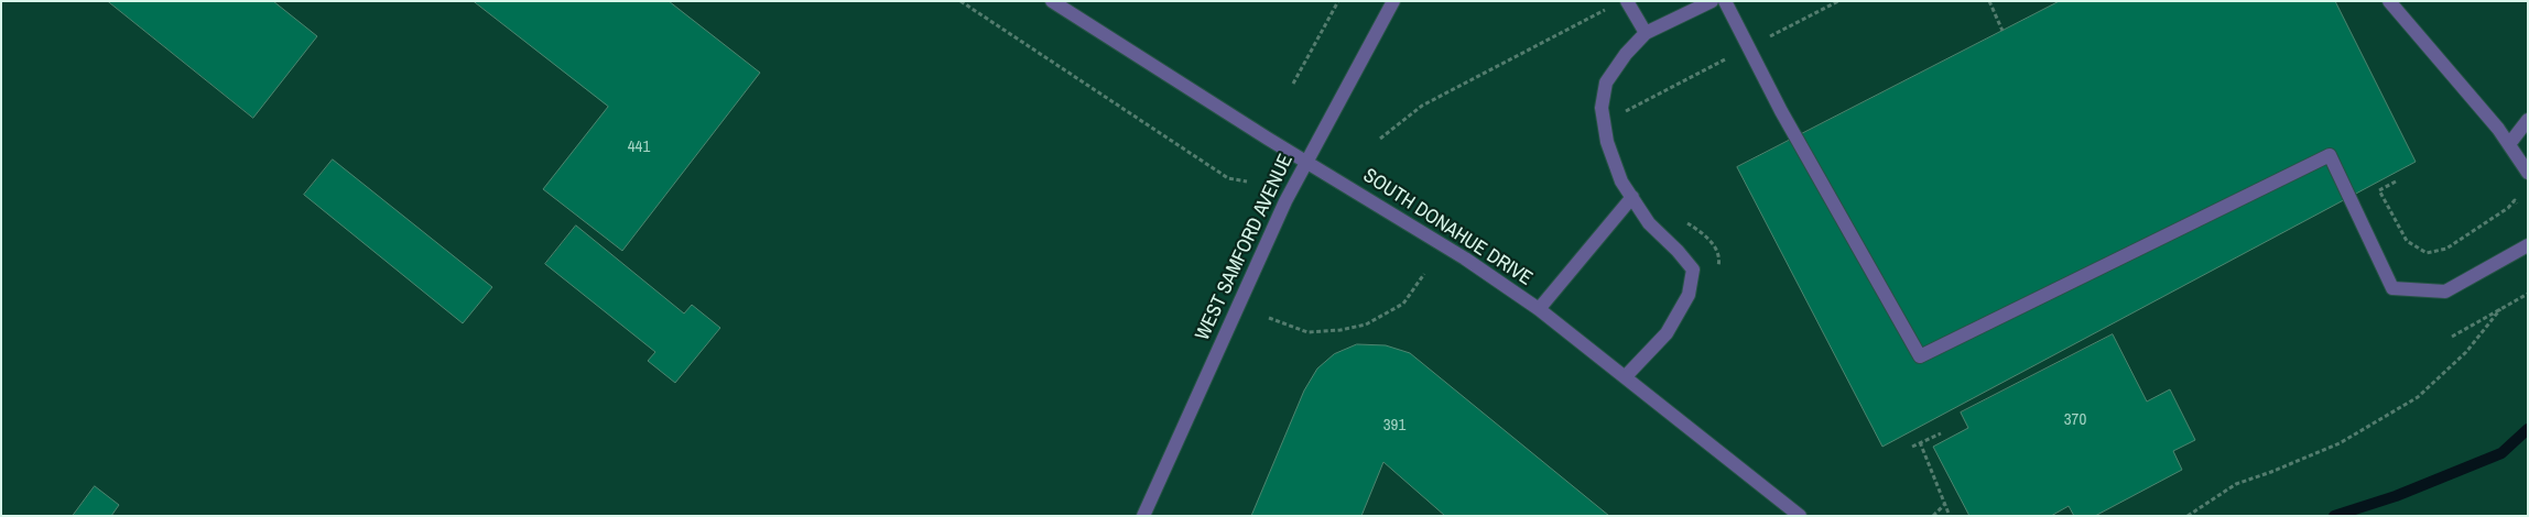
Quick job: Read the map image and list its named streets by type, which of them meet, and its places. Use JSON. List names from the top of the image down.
{
  "streets": {
    "street": ["SOUTH DONAHUE DRIVE", "WEST SAMFORD AVENUE"]
  },
  "crossings": [
    ["SOUTH DONAHUE DRIVE", "WEST SAMFORD AVENUE"]
  ],
  "house_numbers": ["441", "370", "391"]
}
